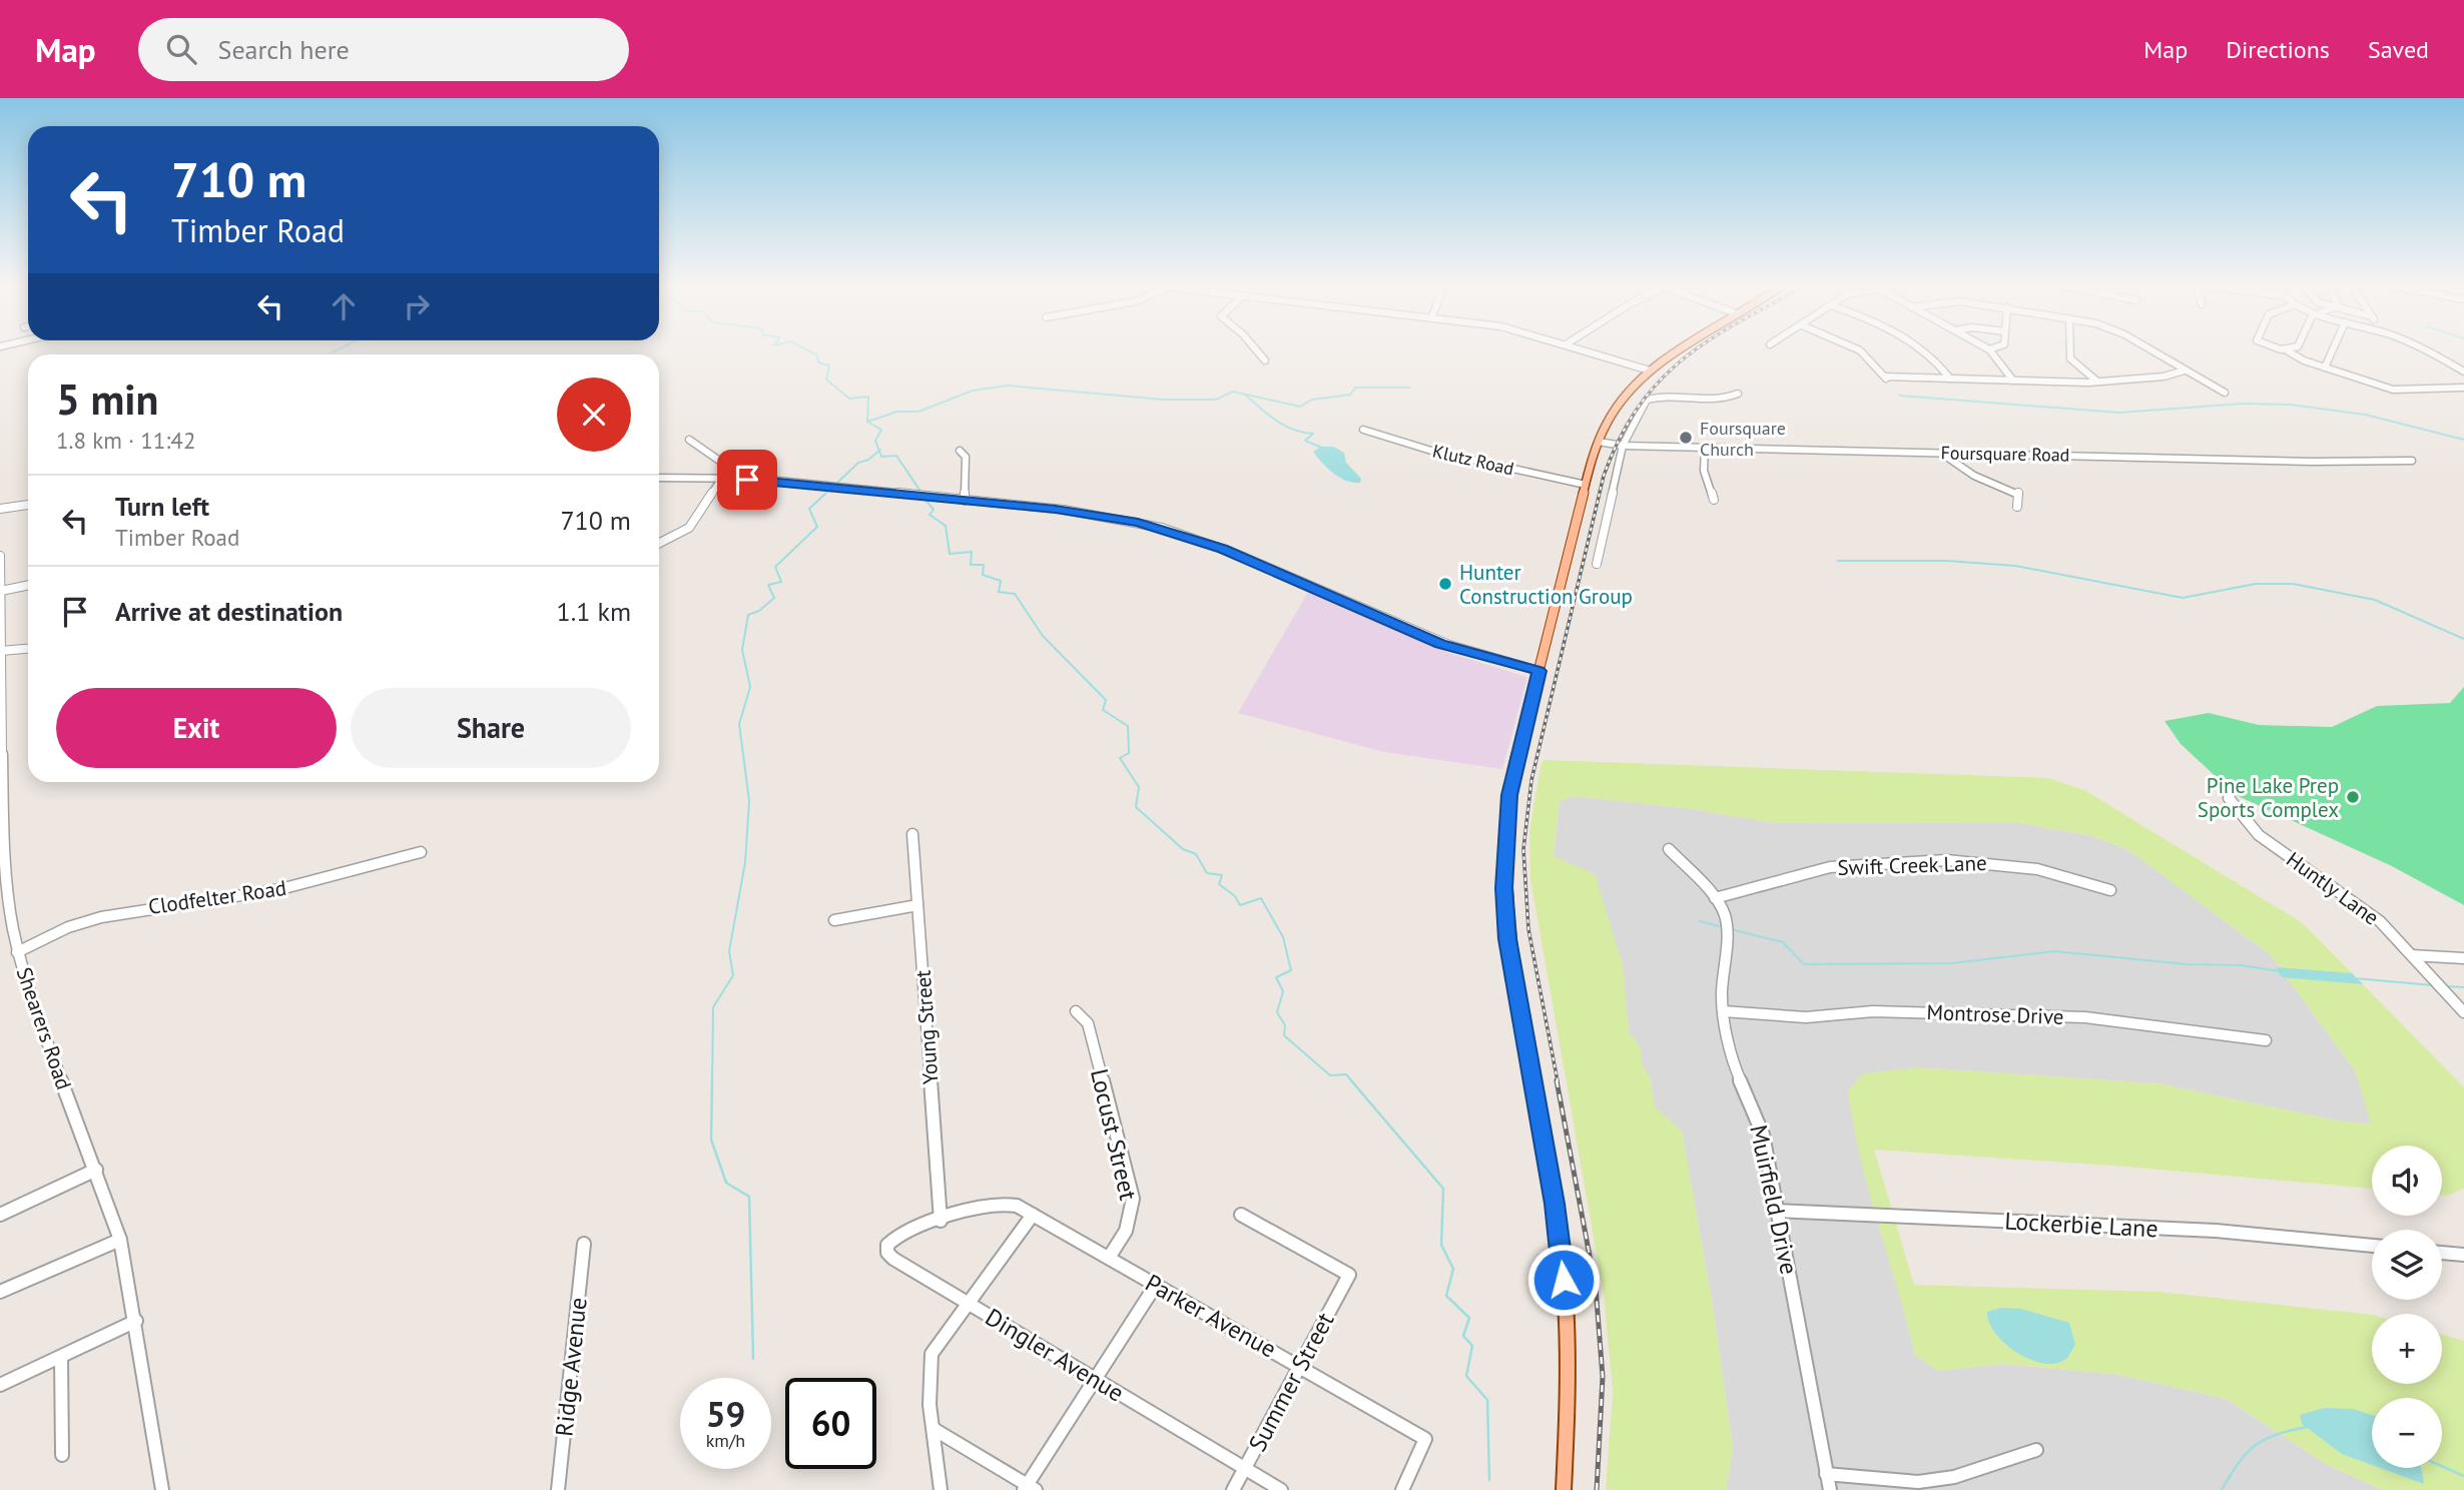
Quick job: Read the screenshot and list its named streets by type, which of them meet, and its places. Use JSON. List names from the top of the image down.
{
  "streets": {
    "street": [
      "Foursquare Road",
      "Klutz Road",
      "Swift Creek Lane",
      "Huntly Lane",
      "Clodfelter Road",
      "Montrose Drive",
      "Young Street",
      "Shearers Road",
      "Locust Street",
      "Muirfield Drive",
      "Lockerbie Lane",
      "Parker Avenue",
      "Dingler Avenue",
      "Ridge Avenue",
      "Summer Street"
    ]
  },
  "crossings": [
    ["Swift Creek Lane", "Muirfield Drive"],
    ["Clodfelter Road", "Shearers Road"],
    ["Montrose Drive", "Muirfield Drive"],
    ["Young Street", "Parker Avenue"],
    ["Young Street", "Dingler Avenue"],
    ["Locust Street", "Parker Avenue"],
    ["Muirfield Drive", "Lockerbie Lane"],
    ["Parker Avenue", "Dingler Avenue"],
    ["Parker Avenue", "Summer Street"],
    ["Dingler Avenue", "Summer Street"]
  ],
  "places": ["Foursquare Church", "Hunter Construction Group", "Pine Lake Prep Sports Complex"],
  "page": {
    "header": "Map",
    "search": "Search here",
    "nav": ["Map", "Directions", "Saved"],
    "turn": ["710 m", "Timber Road"],
    "heading": ["5 min", "1.8 km · 11:42"],
    "list": [
      {
        "name": "Turn left",
        "note": "Timber Road",
        "value": "710 m"
      },
      {
        "name": "Arrive at destination",
        "value": "1.1 km"
      }
    ],
    "buttons": ["Exit", "Share"],
    "map_buttons": ["+", "−"],
    "speed": "59 km/h",
    "limit": "60"
  }
}
